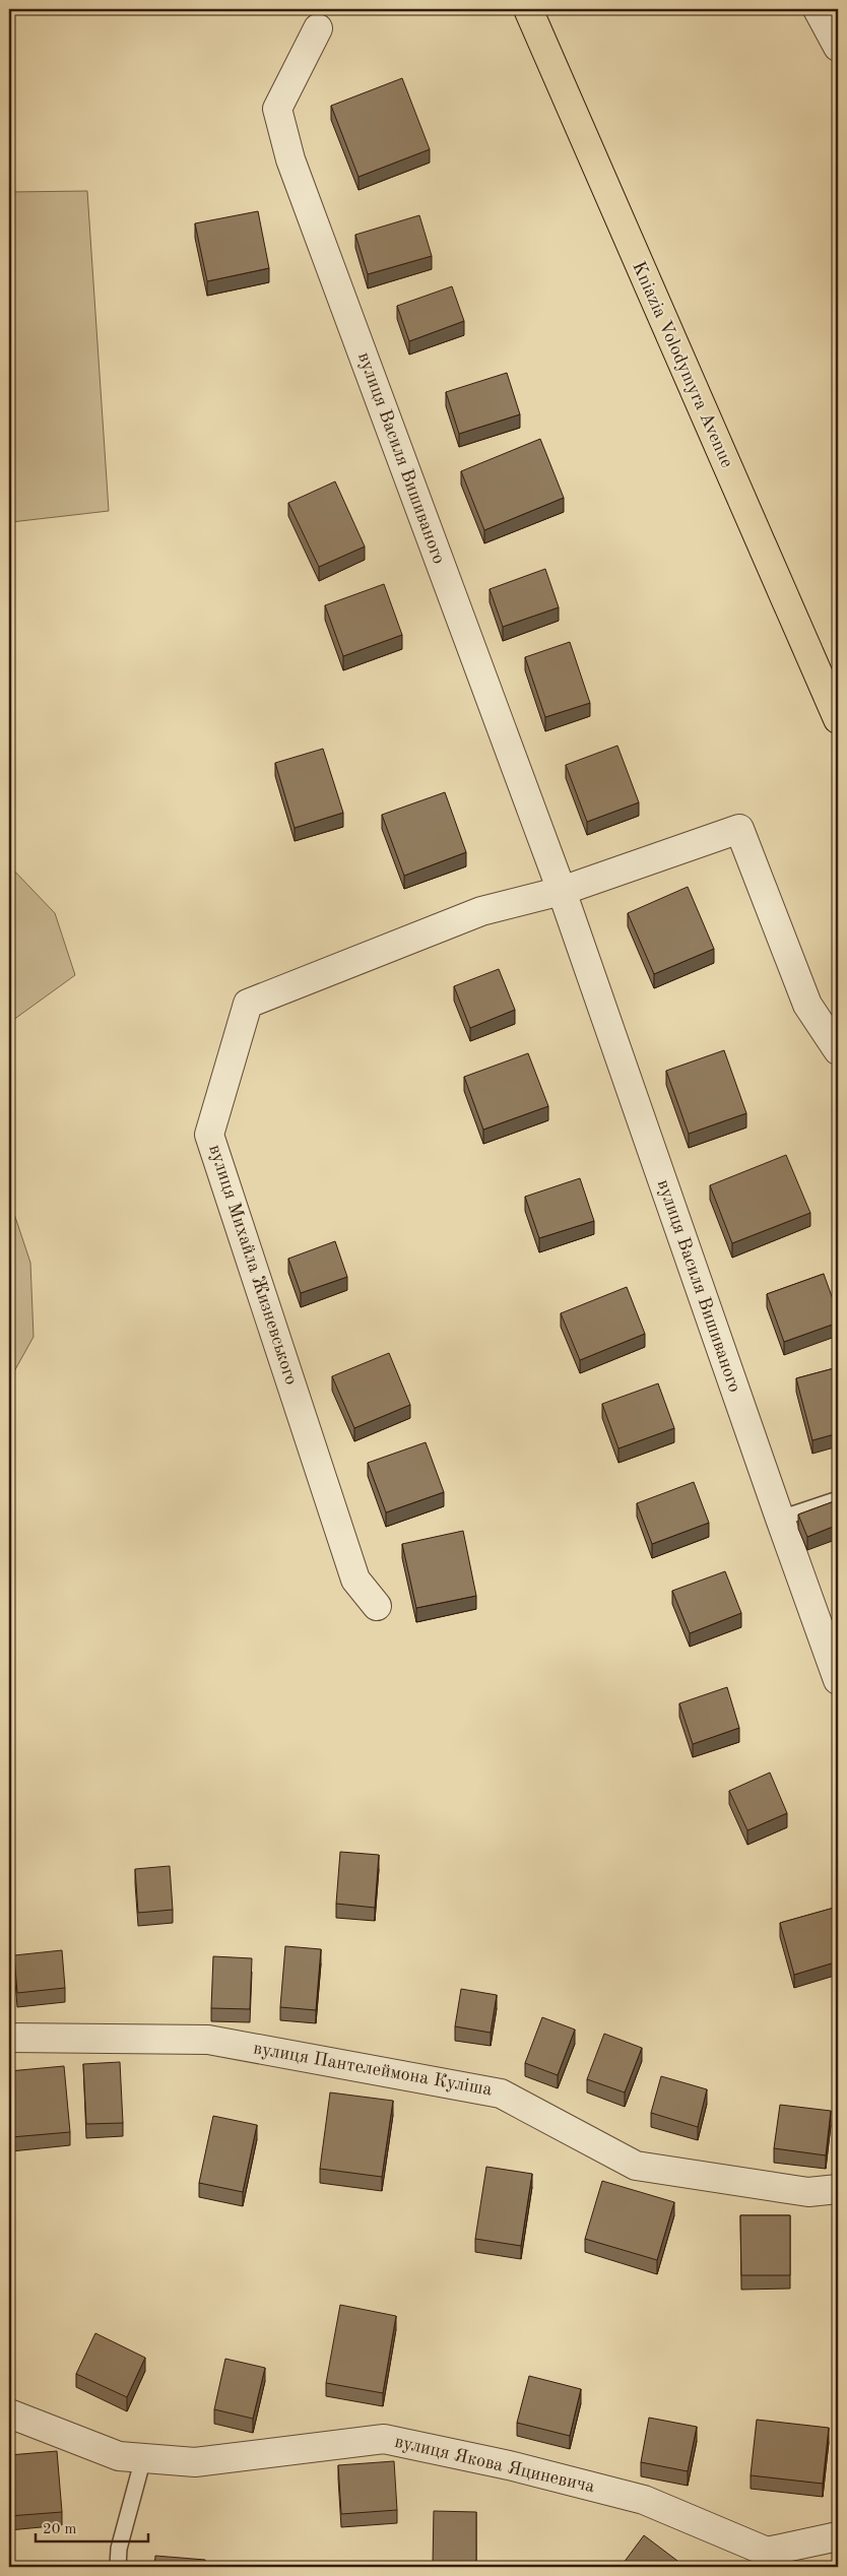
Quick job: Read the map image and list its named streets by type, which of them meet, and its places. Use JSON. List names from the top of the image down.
{
  "streets": {
    "main road": ["Kniazia Volodymyra Avenue"],
    "street": [
      "вулиця Василя Вишиваного",
      "вулиця Михайла Жизневського",
      "вулиця Пантелеймона Куліша",
      "вулиця Якова Яциневича"
    ]
  },
  "crossings": [
    ["вулиця Василя Вишиваного", "вулиця Михайла Жизневського"]
  ],
  "scale_bar": "20 m"
}
